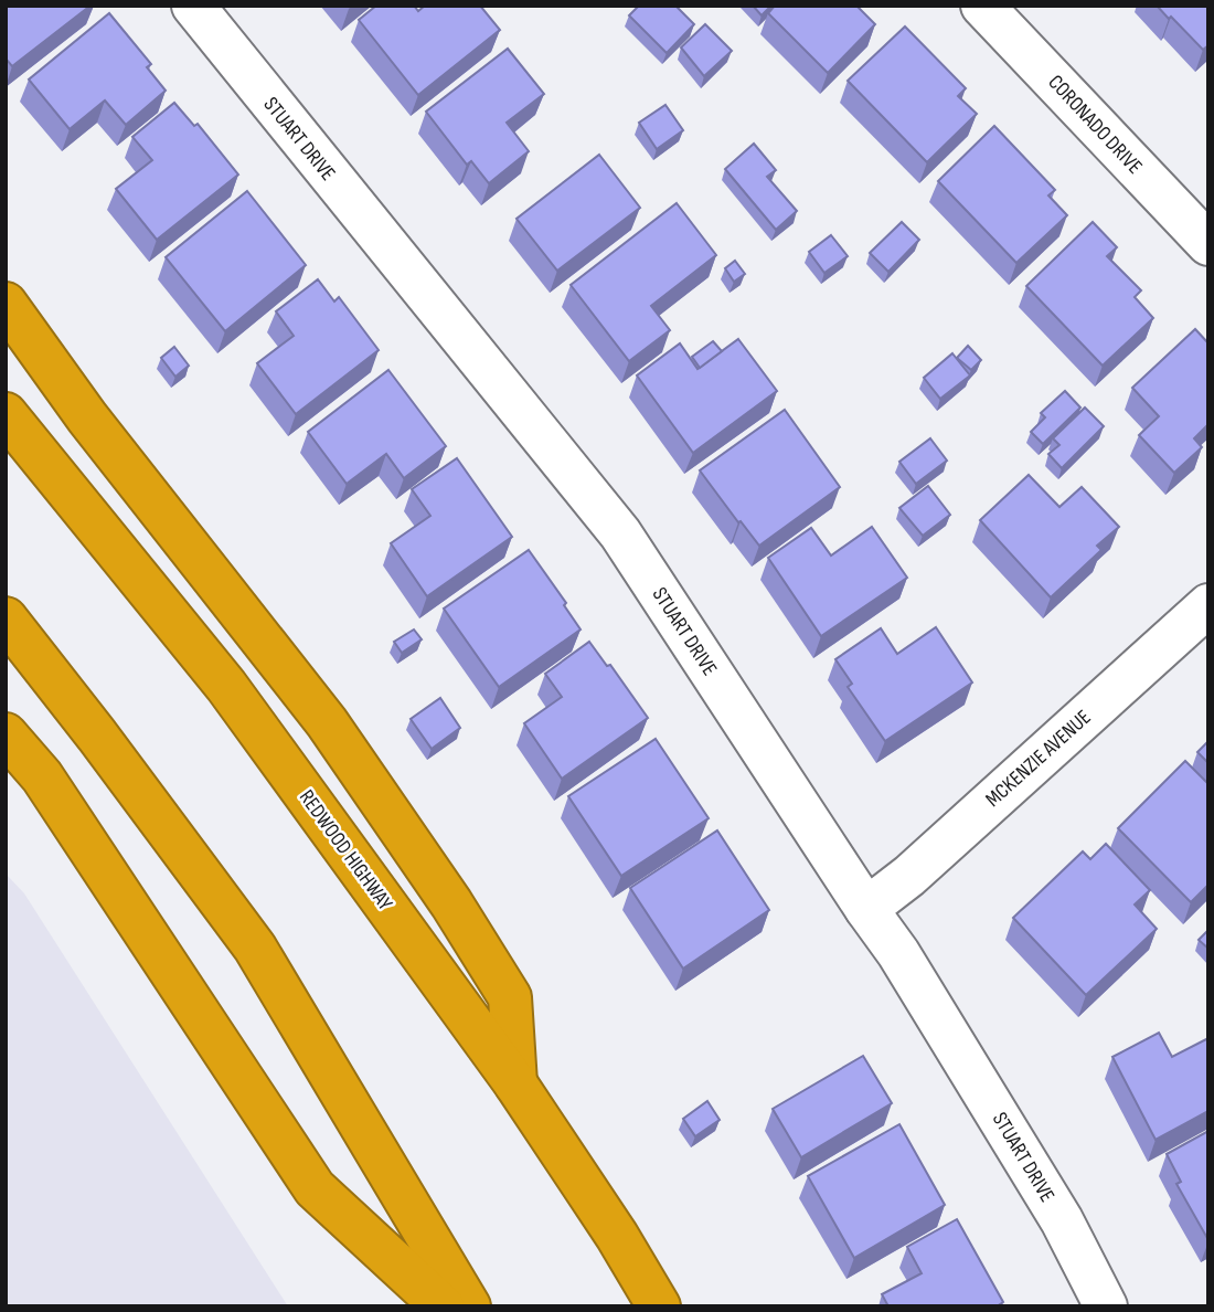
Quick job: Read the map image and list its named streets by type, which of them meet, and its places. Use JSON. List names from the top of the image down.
{
  "streets": {
    "highway": ["REDWOOD HIGHWAY"],
    "street": ["CORONADO DRIVE", "STUART DRIVE", "MCKENZIE AVENUE"]
  },
  "crossings": [
    ["STUART DRIVE", "MCKENZIE AVENUE"]
  ]
}
